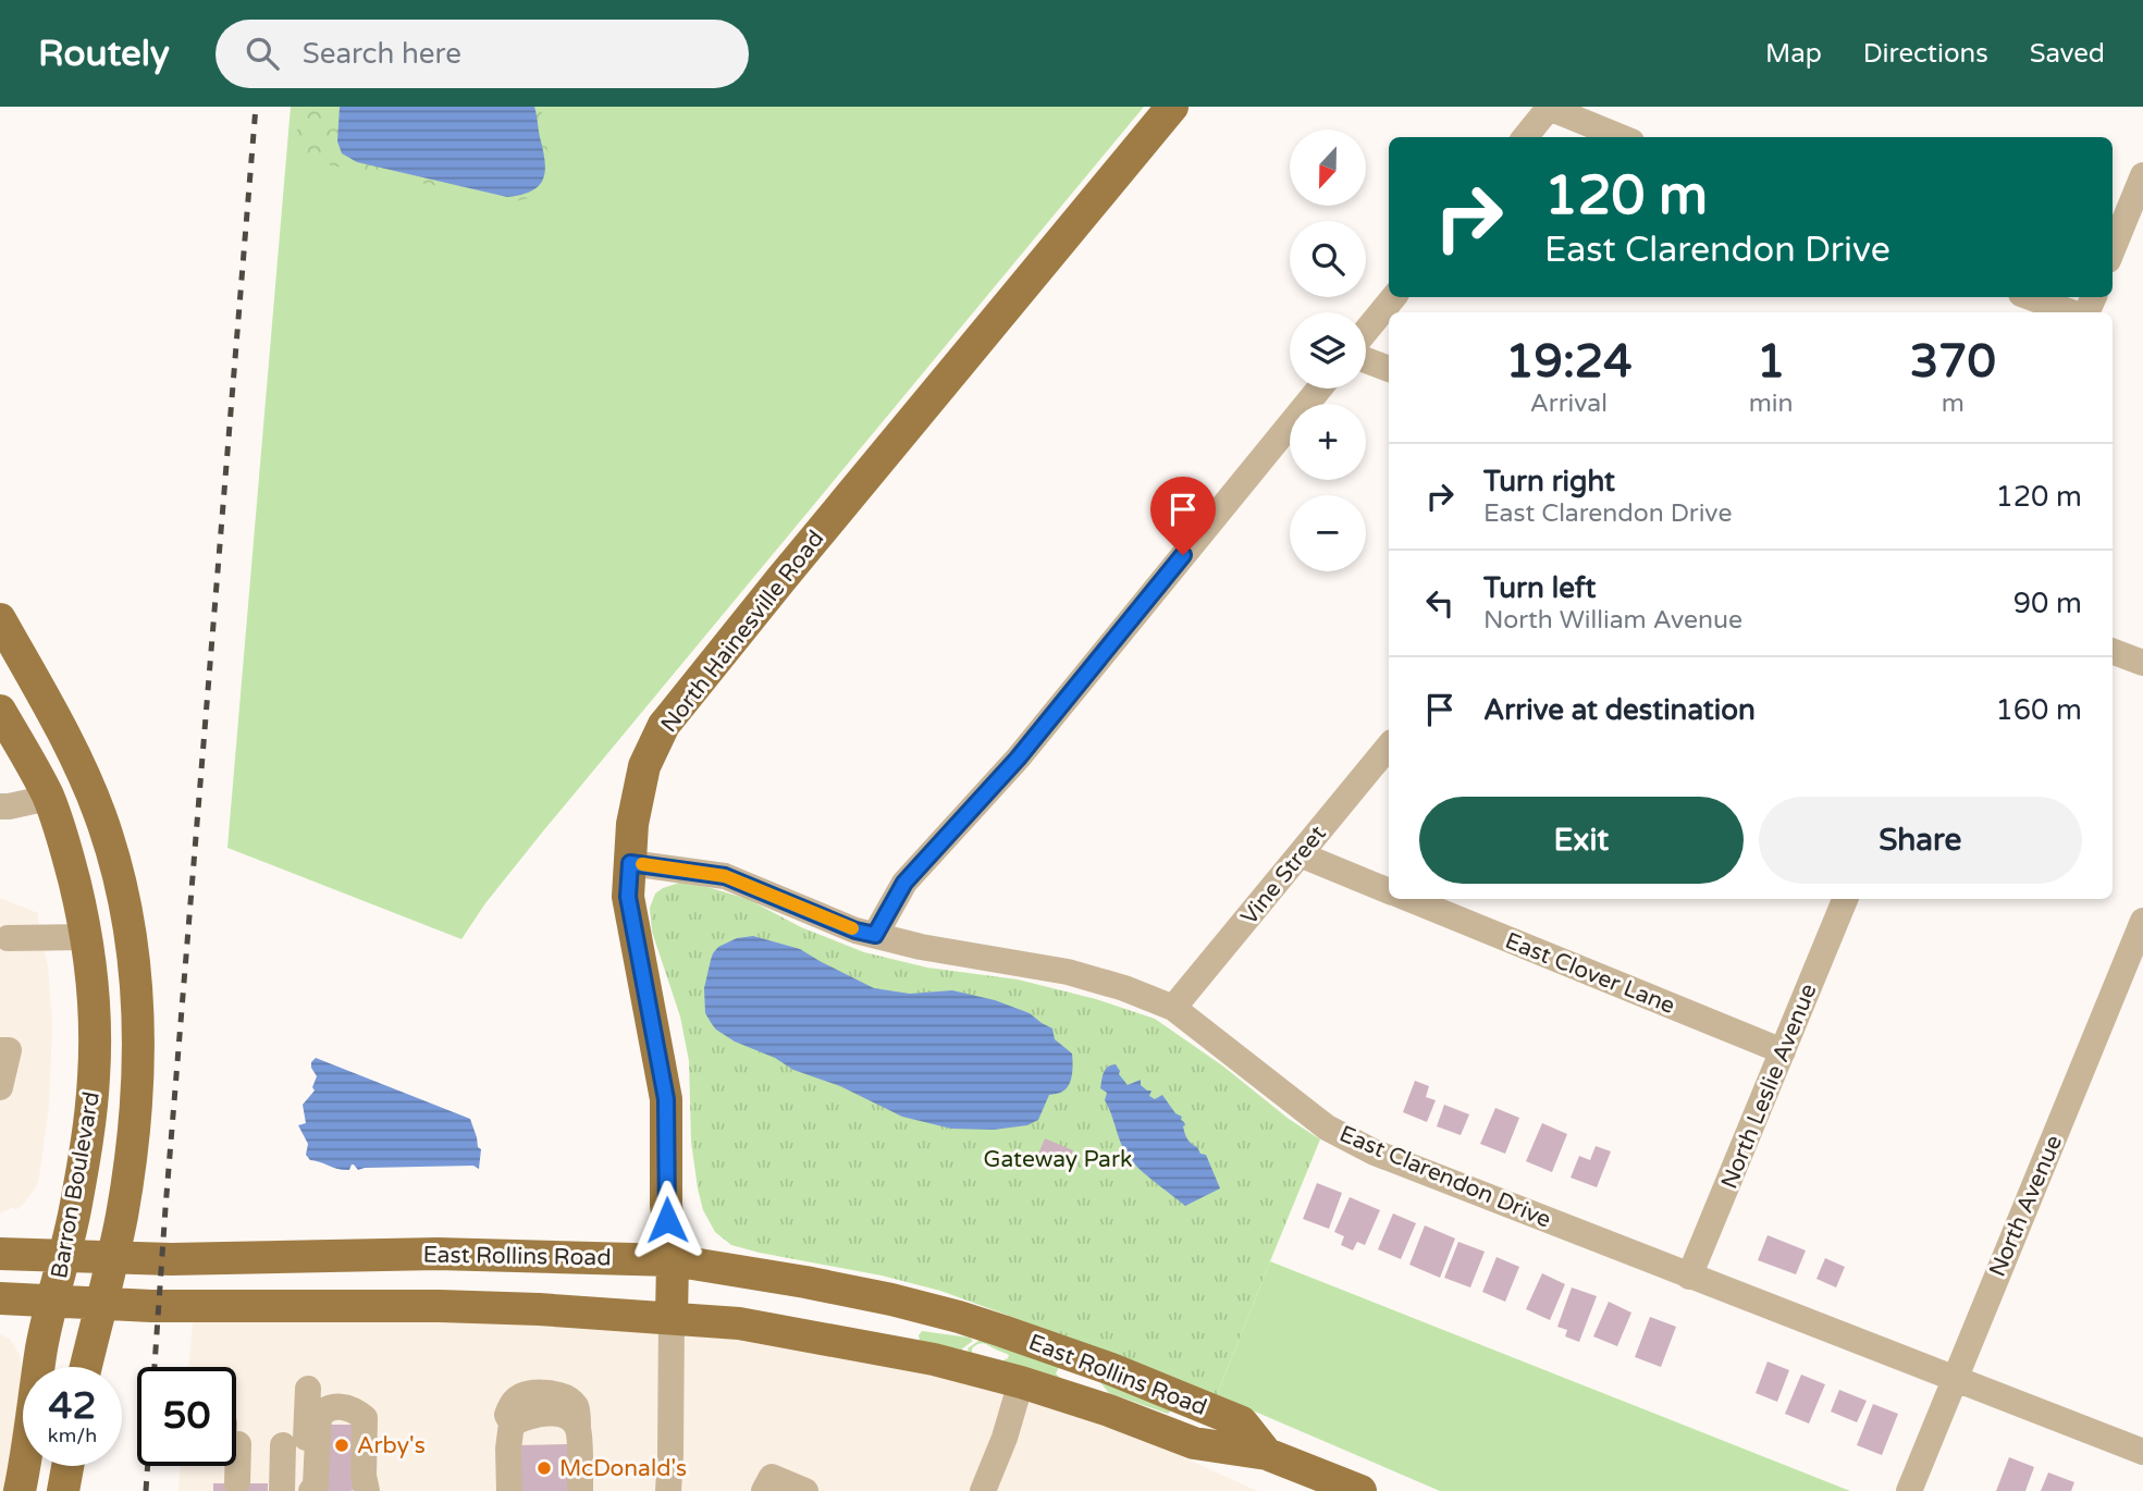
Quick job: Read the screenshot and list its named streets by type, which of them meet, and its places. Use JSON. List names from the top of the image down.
{
  "streets": {
    "main road": ["North Hainesville Road", "Barron Boulevard", "East Rollins Road"],
    "street": [
      "Vine Street",
      "East Clover Lane",
      "North Leslie Avenue",
      "East Clarendon Drive",
      "North Avenue"
    ]
  },
  "crossings": [
    ["North Hainesville Road", "East Clarendon Drive"],
    ["North Hainesville Road", "East Rollins Road"],
    ["Vine Street", "East Clarendon Drive"],
    ["East Clover Lane", "North Leslie Avenue"],
    ["North Leslie Avenue", "East Clarendon Drive"],
    ["East Clarendon Drive", "North Avenue"],
    ["Barron Boulevard", "East Rollins Road"]
  ],
  "parks": ["Gateway Park"],
  "places": ["Arby's", "McDonald's"],
  "north": "bottom",
  "page": {
    "header": "Routely",
    "search": "Search here",
    "nav": ["Map", "Directions", "Saved"],
    "map_buttons": ["+", "−"],
    "turn": ["120 m", "East Clarendon Drive"],
    "eta": [
      "19:24",
      "Arrival",
      "1",
      "min",
      "370",
      "m"
    ],
    "list": [
      {
        "name": "Turn right",
        "note": "East Clarendon Drive",
        "value": "120 m"
      },
      {
        "name": "Turn left",
        "note": "North William Avenue",
        "value": "90 m"
      },
      {
        "name": "Arrive at destination",
        "value": "160 m"
      }
    ],
    "buttons": ["Exit", "Share"],
    "speed": "42 km/h",
    "limit": "50"
  }
}
